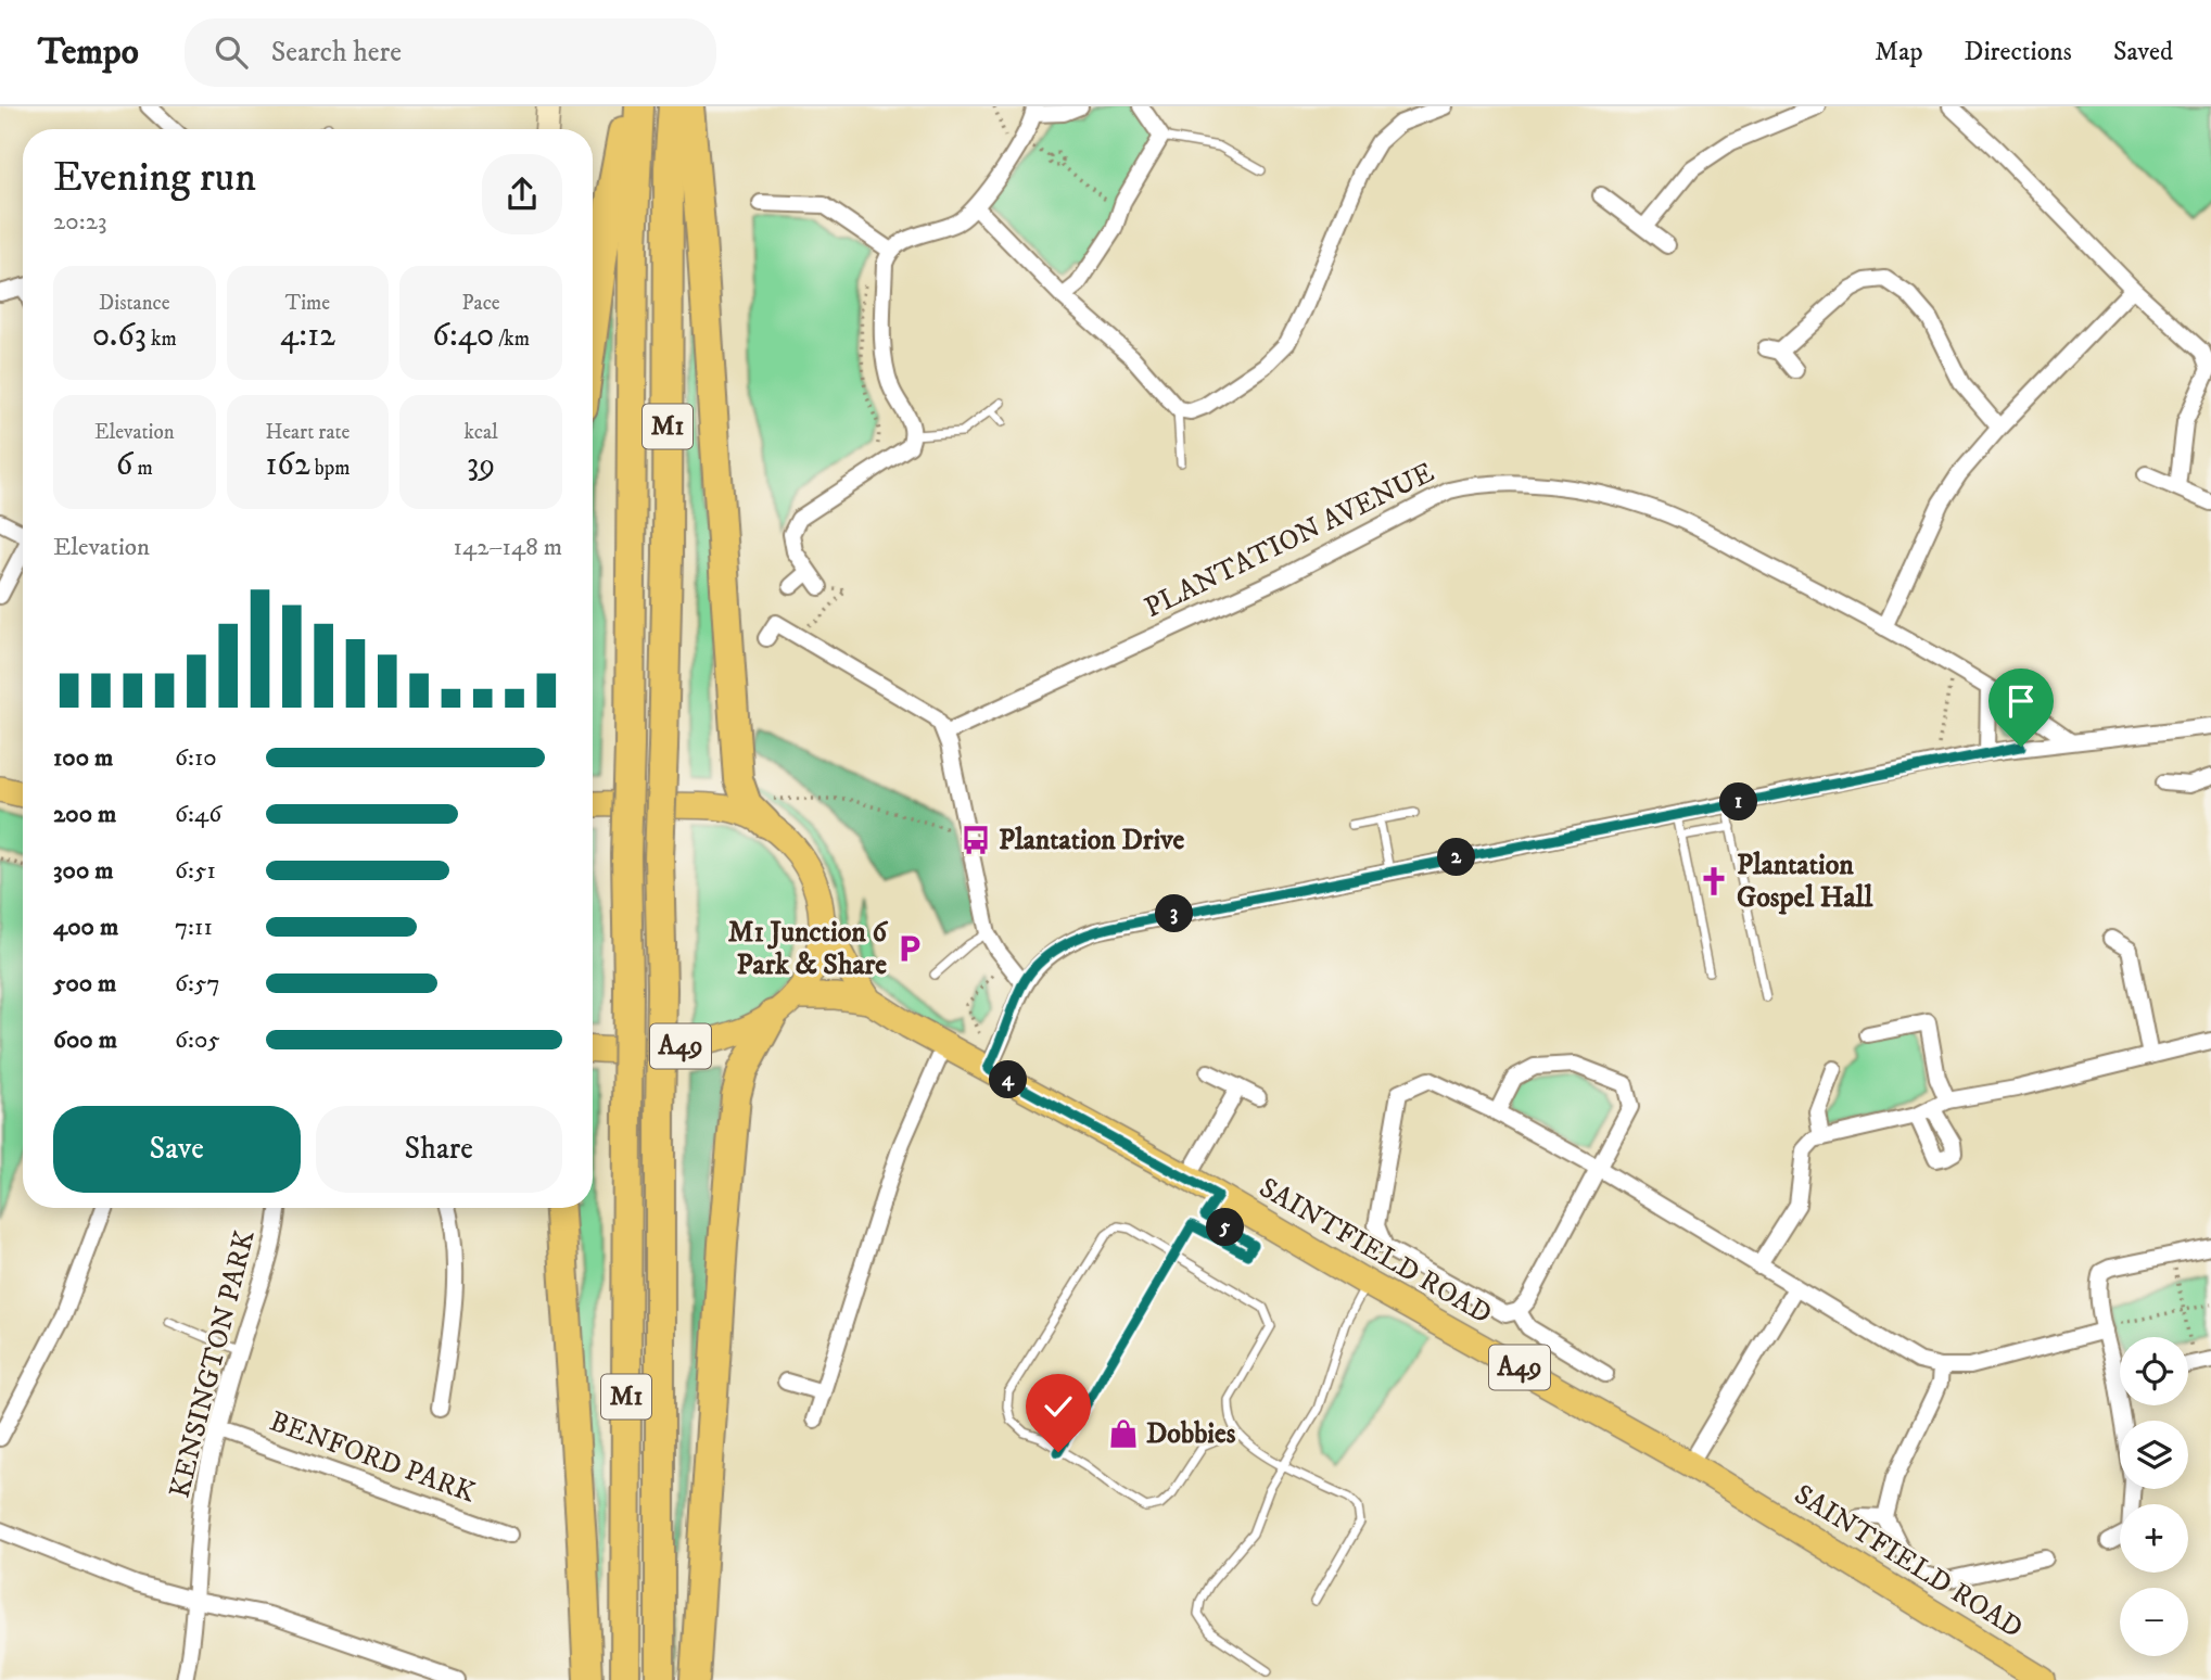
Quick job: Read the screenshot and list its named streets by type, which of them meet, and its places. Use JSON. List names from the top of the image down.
{
  "streets": {
    "highway": ["M1"],
    "main road": ["A49", "SAINTFIELD ROAD"],
    "street": ["PLANTATION AVENUE", "KENSINGTON PARK", "BENFORD PARK"]
  },
  "crossings": [
    ["A49", "SAINTFIELD ROAD"],
    ["KENSINGTON PARK", "BENFORD PARK"]
  ],
  "places": {
    "bus stop": ["Plantation Drive"],
    "church": ["Plantation Gospel Hall"],
    "parking": ["M1 Junction 6 Park & Share"],
    "shop": ["Dobbies"]
  },
  "page": {
    "header": "Tempo",
    "search": "Search here",
    "nav": ["Map", "Directions", "Saved"],
    "heading": ["Evening run", "20:23"],
    "stats": [
      ["Distance", "0.63 km"],
      ["Time", "4:12"],
      ["Pace", "6:40 /km"],
      ["Elevation", "6 m"],
      ["Heart rate", "162 bpm"],
      ["kcal", "39"]
    ],
    "chart": ["Elevation", "142–148 m"],
    "list": [
      {
        "name": "100 m",
        "note": "6:10"
      },
      {
        "name": "200 m",
        "note": "6:46"
      },
      {
        "name": "300 m",
        "note": "6:51"
      },
      {
        "name": "400 m",
        "note": "7:11"
      },
      {
        "name": "500 m",
        "note": "6:57"
      },
      {
        "name": "600 m",
        "note": "6:05"
      }
    ],
    "pins": [
      "1",
      "2",
      "3",
      "4",
      "5"
    ],
    "buttons": ["Save", "Share"],
    "map_buttons": ["+", "−"]
  }
}
